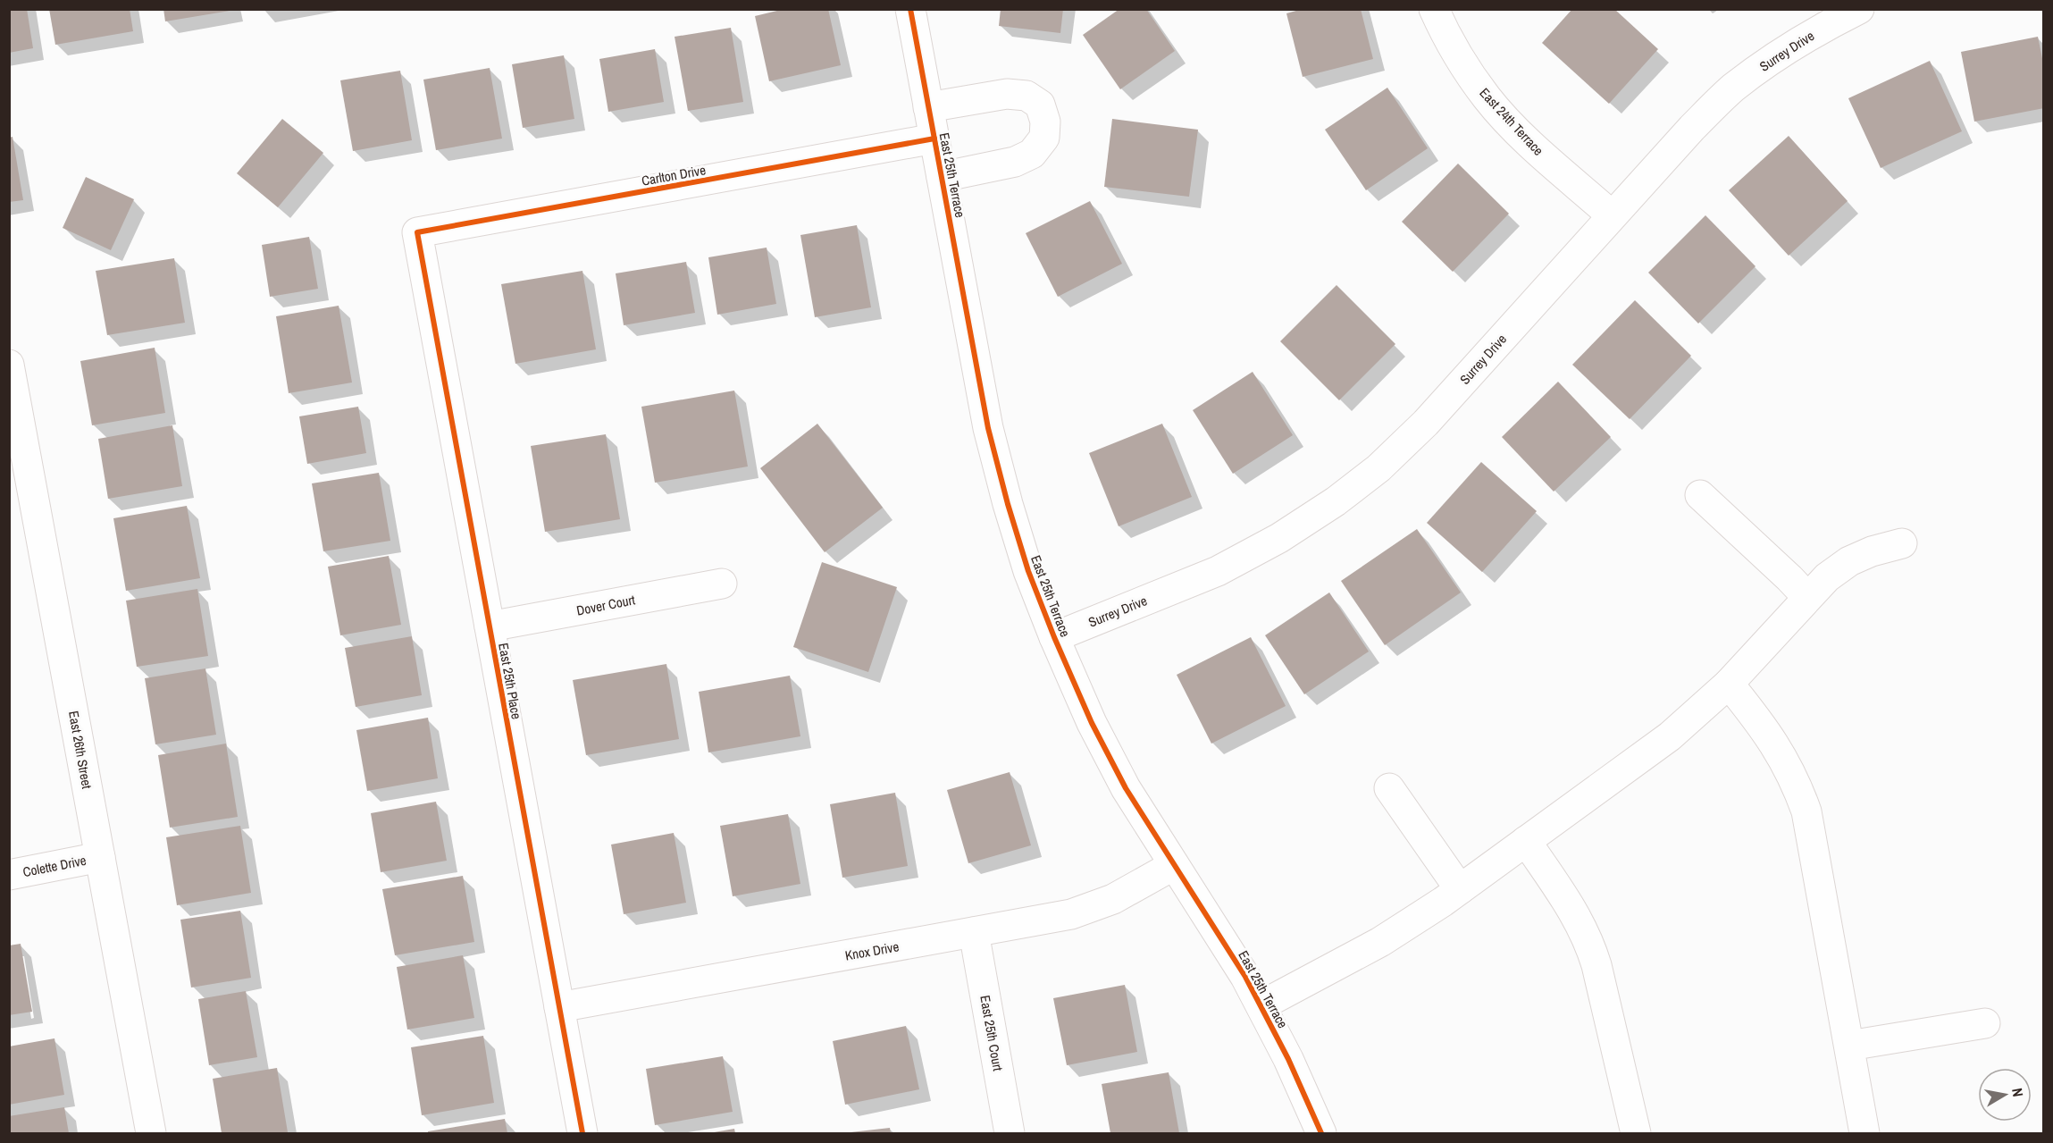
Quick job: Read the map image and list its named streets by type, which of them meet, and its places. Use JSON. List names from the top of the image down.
{
  "streets": {
    "street": [
      "Surrey Drive",
      "East 24th Terrace",
      "Carlton Drive",
      "East 25th Terrace",
      "Dover Court",
      "East 25th Place",
      "East 26th Street",
      "Colette Drive",
      "Knox Drive",
      "East 25th Court"
    ]
  },
  "crossings": [
    ["Surrey Drive", "East 24th Terrace"],
    ["Surrey Drive", "East 25th Terrace"],
    ["Carlton Drive", "East 25th Terrace"],
    ["Carlton Drive", "East 25th Place"],
    ["East 25th Terrace", "Knox Drive"],
    ["Dover Court", "East 25th Place"],
    ["East 25th Place", "Knox Drive"],
    ["East 26th Street", "Colette Drive"],
    ["Knox Drive", "East 25th Court"]
  ],
  "north": "right"
}
